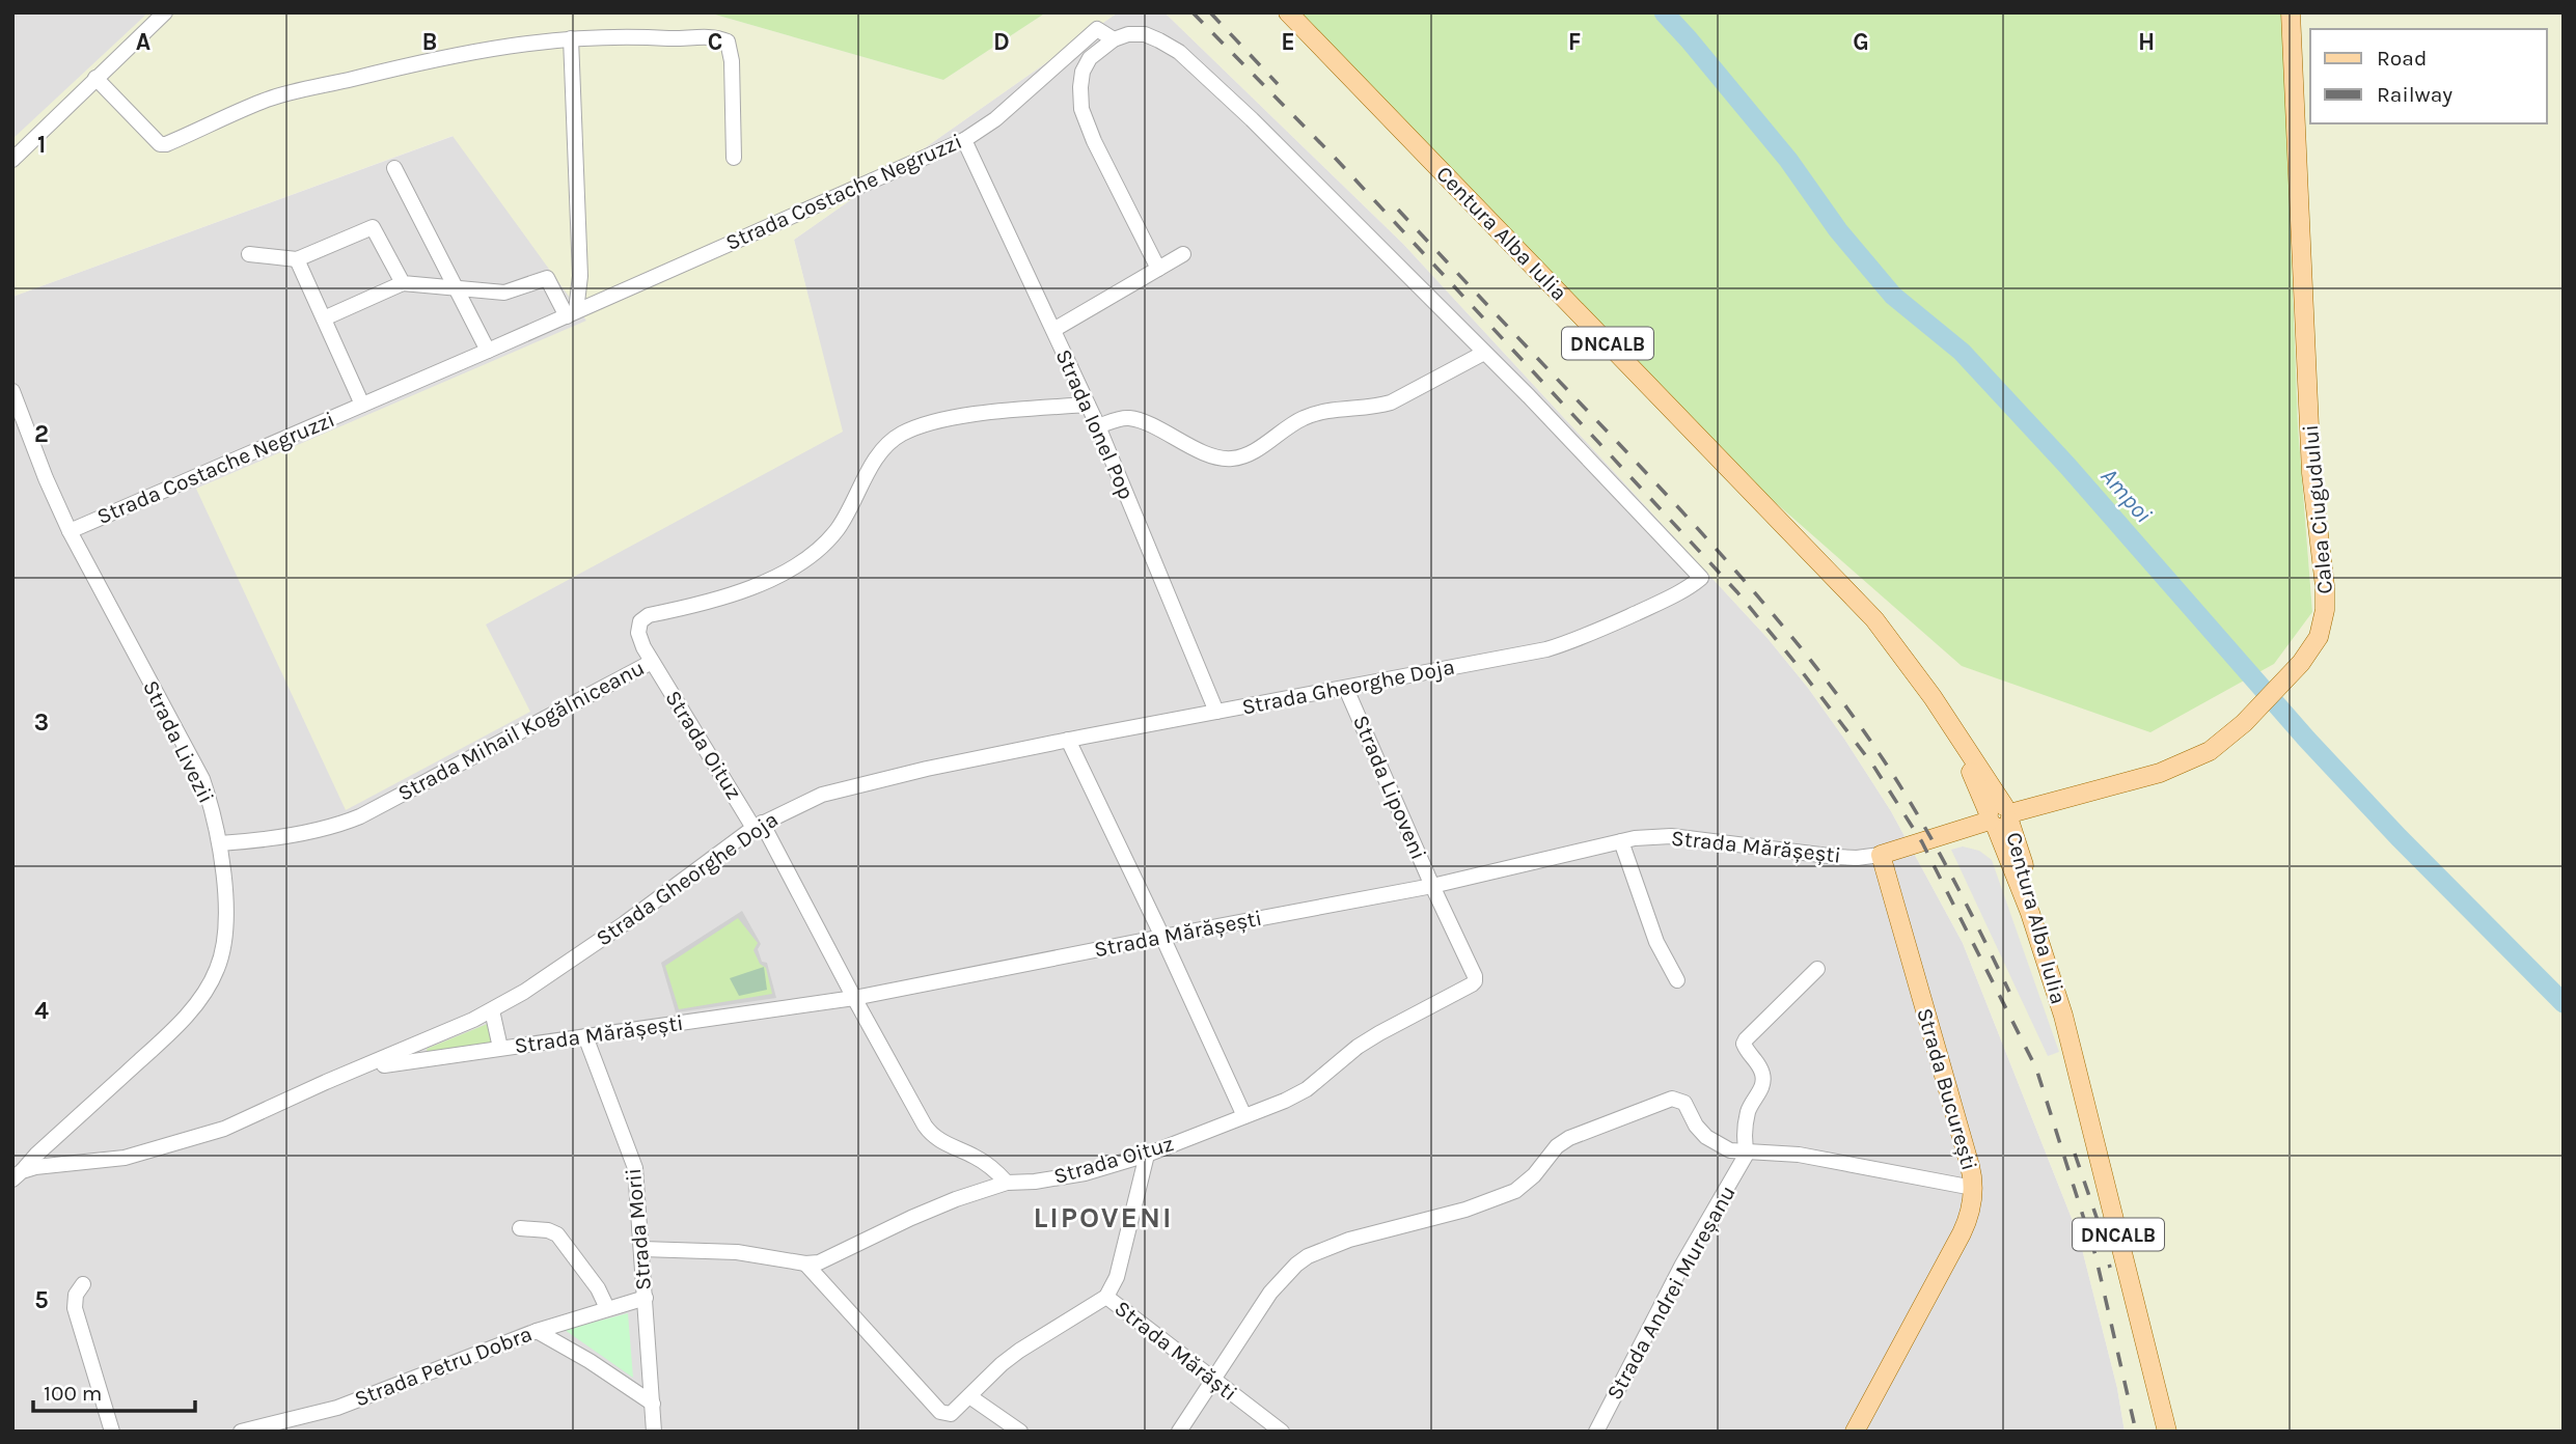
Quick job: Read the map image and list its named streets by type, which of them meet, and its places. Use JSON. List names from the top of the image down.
{
  "streets": {
    "main road": [
      "Centura Alba Iulia",
      "DNCALB",
      "Calea Ciugudului",
      "Strada Mărășești",
      "Strada București"
    ],
    "street": [
      "Strada Costache Negruzzi",
      "Strada Ionel Pop",
      "Strada Gheorghe Doja",
      "Strada Mihail Kogălniceanu",
      "Strada Livezii",
      "Strada Oituz",
      "Strada Lipoveni",
      "Strada Morii",
      "Strada Andrei Mureșanu",
      "Strada Mărăști",
      "Strada Petru Dobra"
    ]
  },
  "crossings": [
    ["Strada Costache Negruzzi", "Strada Ionel Pop"],
    ["Strada Costache Negruzzi", "Strada Gheorghe Doja"],
    ["Strada Costache Negruzzi", "Strada Livezii"],
    ["Centura Alba Iulia", "Calea Ciugudului"],
    ["Centura Alba Iulia", "Strada Mărășești"],
    ["Strada Ionel Pop", "Strada Gheorghe Doja"],
    ["Strada Ionel Pop", "Strada Mihail Kogălniceanu"],
    ["Calea Ciugudului", "Strada Mărășești"],
    ["Strada Gheorghe Doja", "Strada Livezii"],
    ["Strada Gheorghe Doja", "Strada Oituz"],
    ["Strada Gheorghe Doja", "Strada Lipoveni"],
    ["Strada Gheorghe Doja", "Strada Mărășești"],
    ["Strada Mihail Kogălniceanu", "Strada Livezii"],
    ["Strada Mihail Kogălniceanu", "Strada Oituz"],
    ["Strada Oituz", "Strada Lipoveni"],
    ["Strada Oituz", "Strada Mărășești"],
    ["Strada Lipoveni", "Strada Mărășești"],
    ["Strada Mărășești", "Strada București"],
    ["Strada Mărășești", "Strada Morii"],
    ["Strada Morii", "Strada Petru Dobra"]
  ],
  "districts": ["LIPOVENI"],
  "water": ["Ampoi"],
  "legend": ["Road", "Railway"],
  "scale_bar": "100 m",
  "grid": {
    "columns": [
      "A",
      "B",
      "C",
      "D",
      "E",
      "F",
      "G",
      "H"
    ],
    "rows": [
      "1",
      "2",
      "3",
      "4",
      "5"
    ]
  }
}
